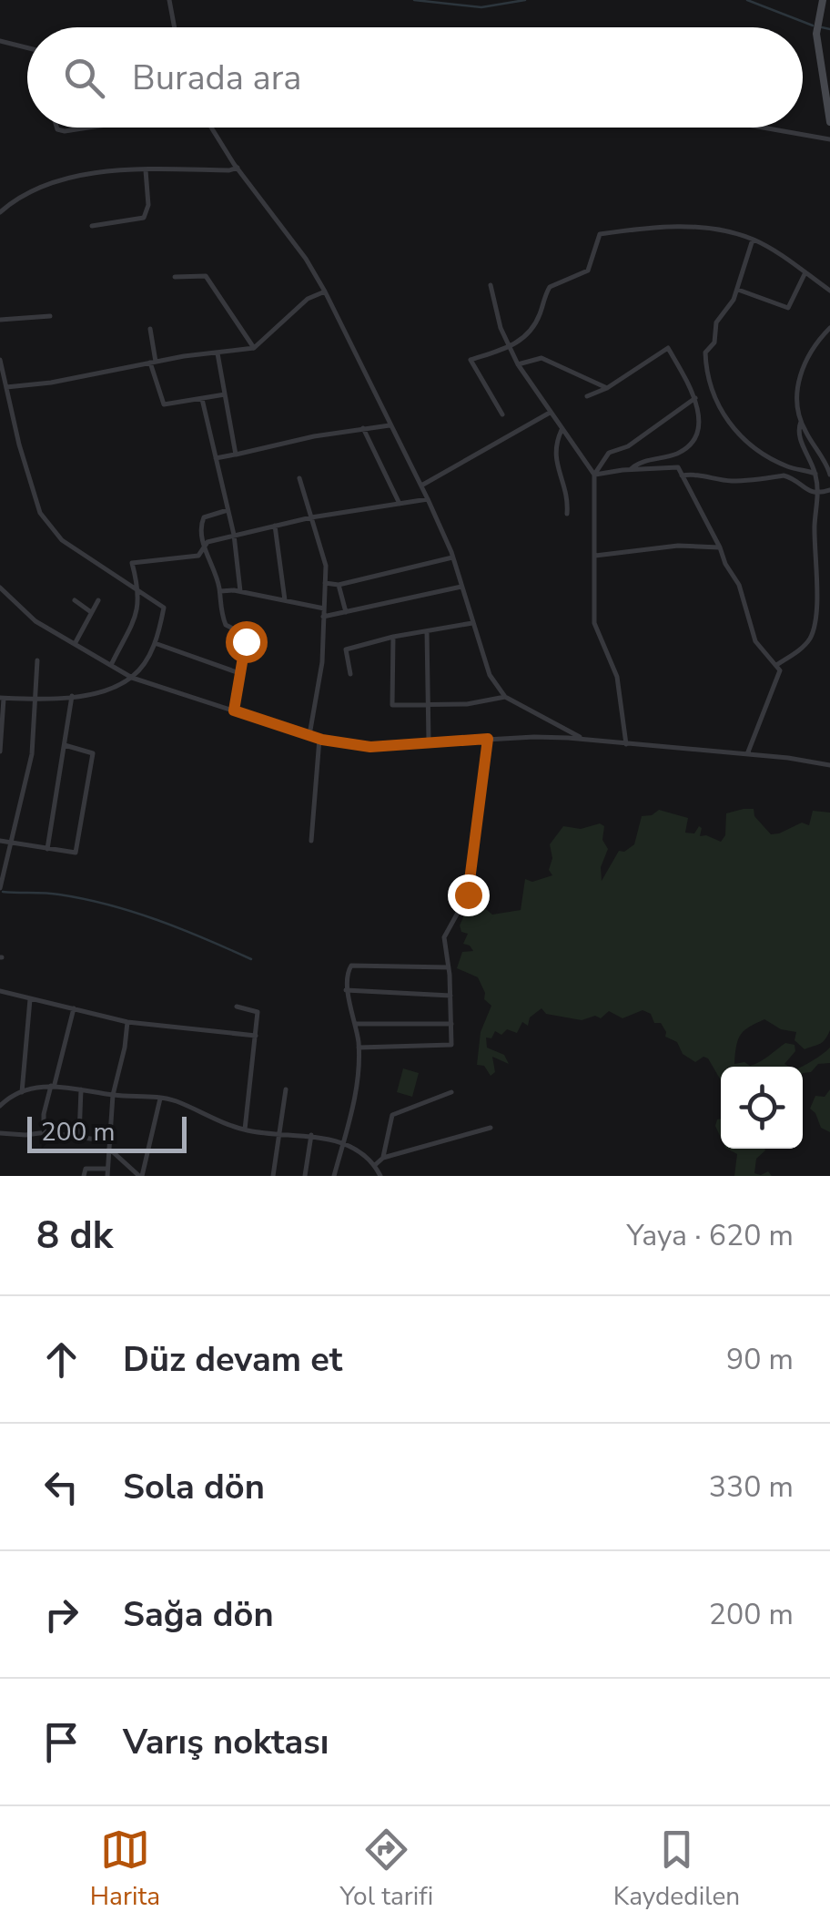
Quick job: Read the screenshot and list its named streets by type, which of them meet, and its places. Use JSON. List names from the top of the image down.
{
  "scale_bar": "200 m",
  "page": {
    "search": "Burada ara",
    "scale": "200 m",
    "heading": ["8 dk", "Yaya · 620 m"],
    "list": [
      ["Düz devam et", "90 m"],
      ["Sola dön", "330 m"],
      ["Sağa dön", "200 m"],
      "Varış noktası"
    ],
    "nav": ["Harita", "Yol tarifi", "Kaydedilen"]
  }
}
